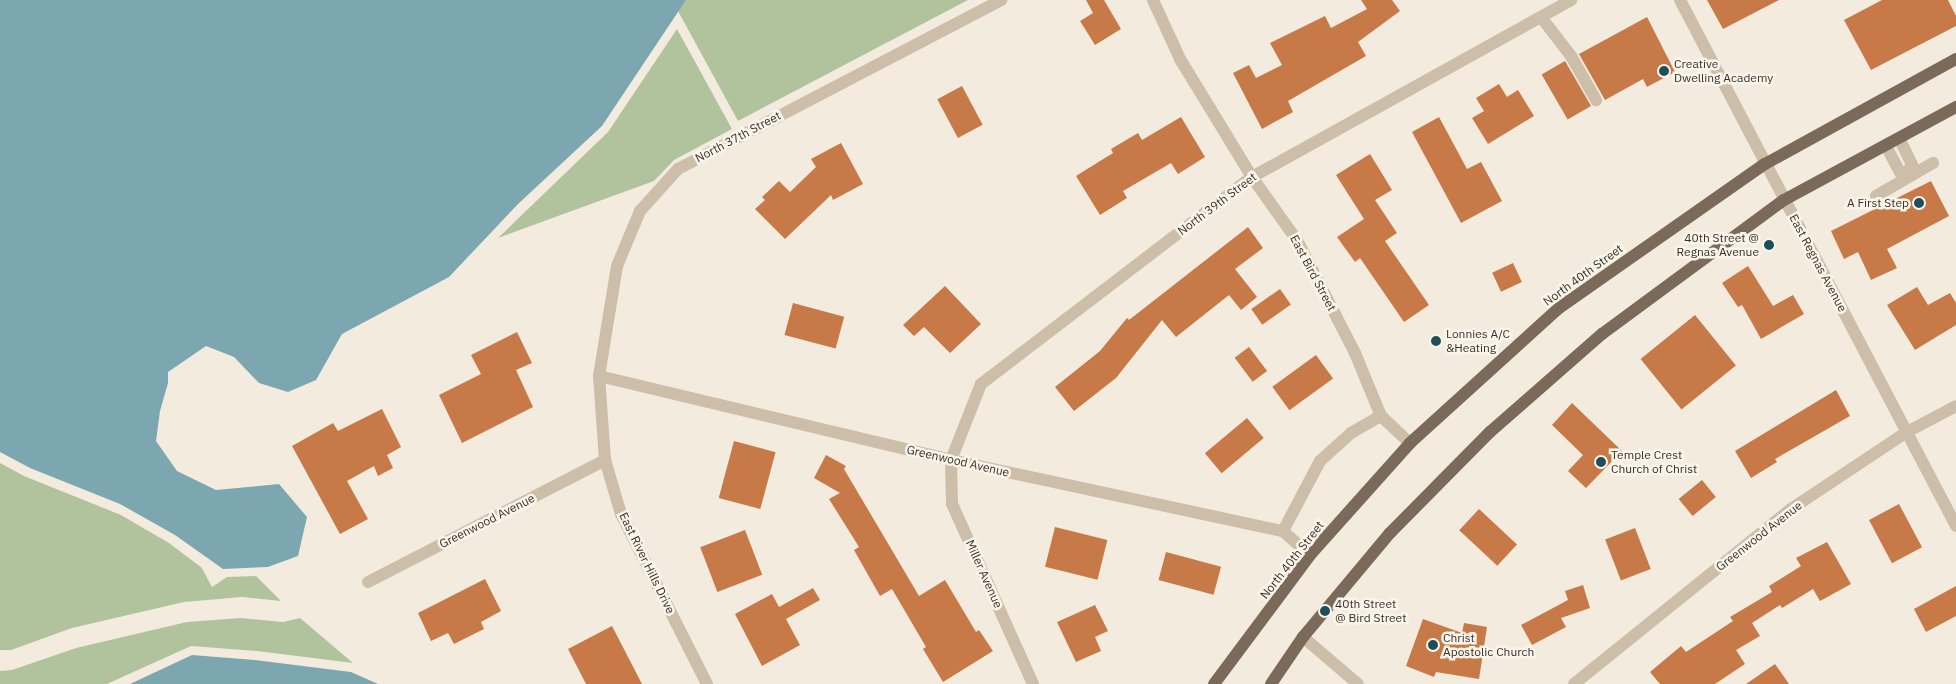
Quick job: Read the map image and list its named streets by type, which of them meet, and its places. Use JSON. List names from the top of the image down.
{
  "streets": {
    "main road": ["North 40th Street"],
    "street": [
      "North 37th Street",
      "North 39th Street",
      "East Regnas Avenue",
      "East Bird Street",
      "Greenwood Avenue",
      "East River Hills Drive",
      "Miller Avenue"
    ]
  },
  "crossings": [
    ["North 37th Street", "Greenwood Avenue"],
    ["North 37th Street", "East River Hills Drive"],
    ["North 39th Street", "East Bird Street"],
    ["North 39th Street", "Greenwood Avenue"],
    ["North 39th Street", "Miller Avenue"],
    ["East Regnas Avenue", "North 40th Street"],
    ["East Regnas Avenue", "Greenwood Avenue"],
    ["East Bird Street", "North 40th Street"],
    ["North 40th Street", "Greenwood Avenue"],
    ["Greenwood Avenue", "East River Hills Drive"],
    ["Greenwood Avenue", "Miller Avenue"]
  ],
  "places": [
    "Creative Dwelling Academy",
    "A First Step",
    "40th Street @ Regnas Avenue",
    "Lonnies A/C &Heating",
    "Temple Crest Church of Christ",
    "40th Street @ Bird Street",
    "Christ Apostolic Church"
  ]
}
